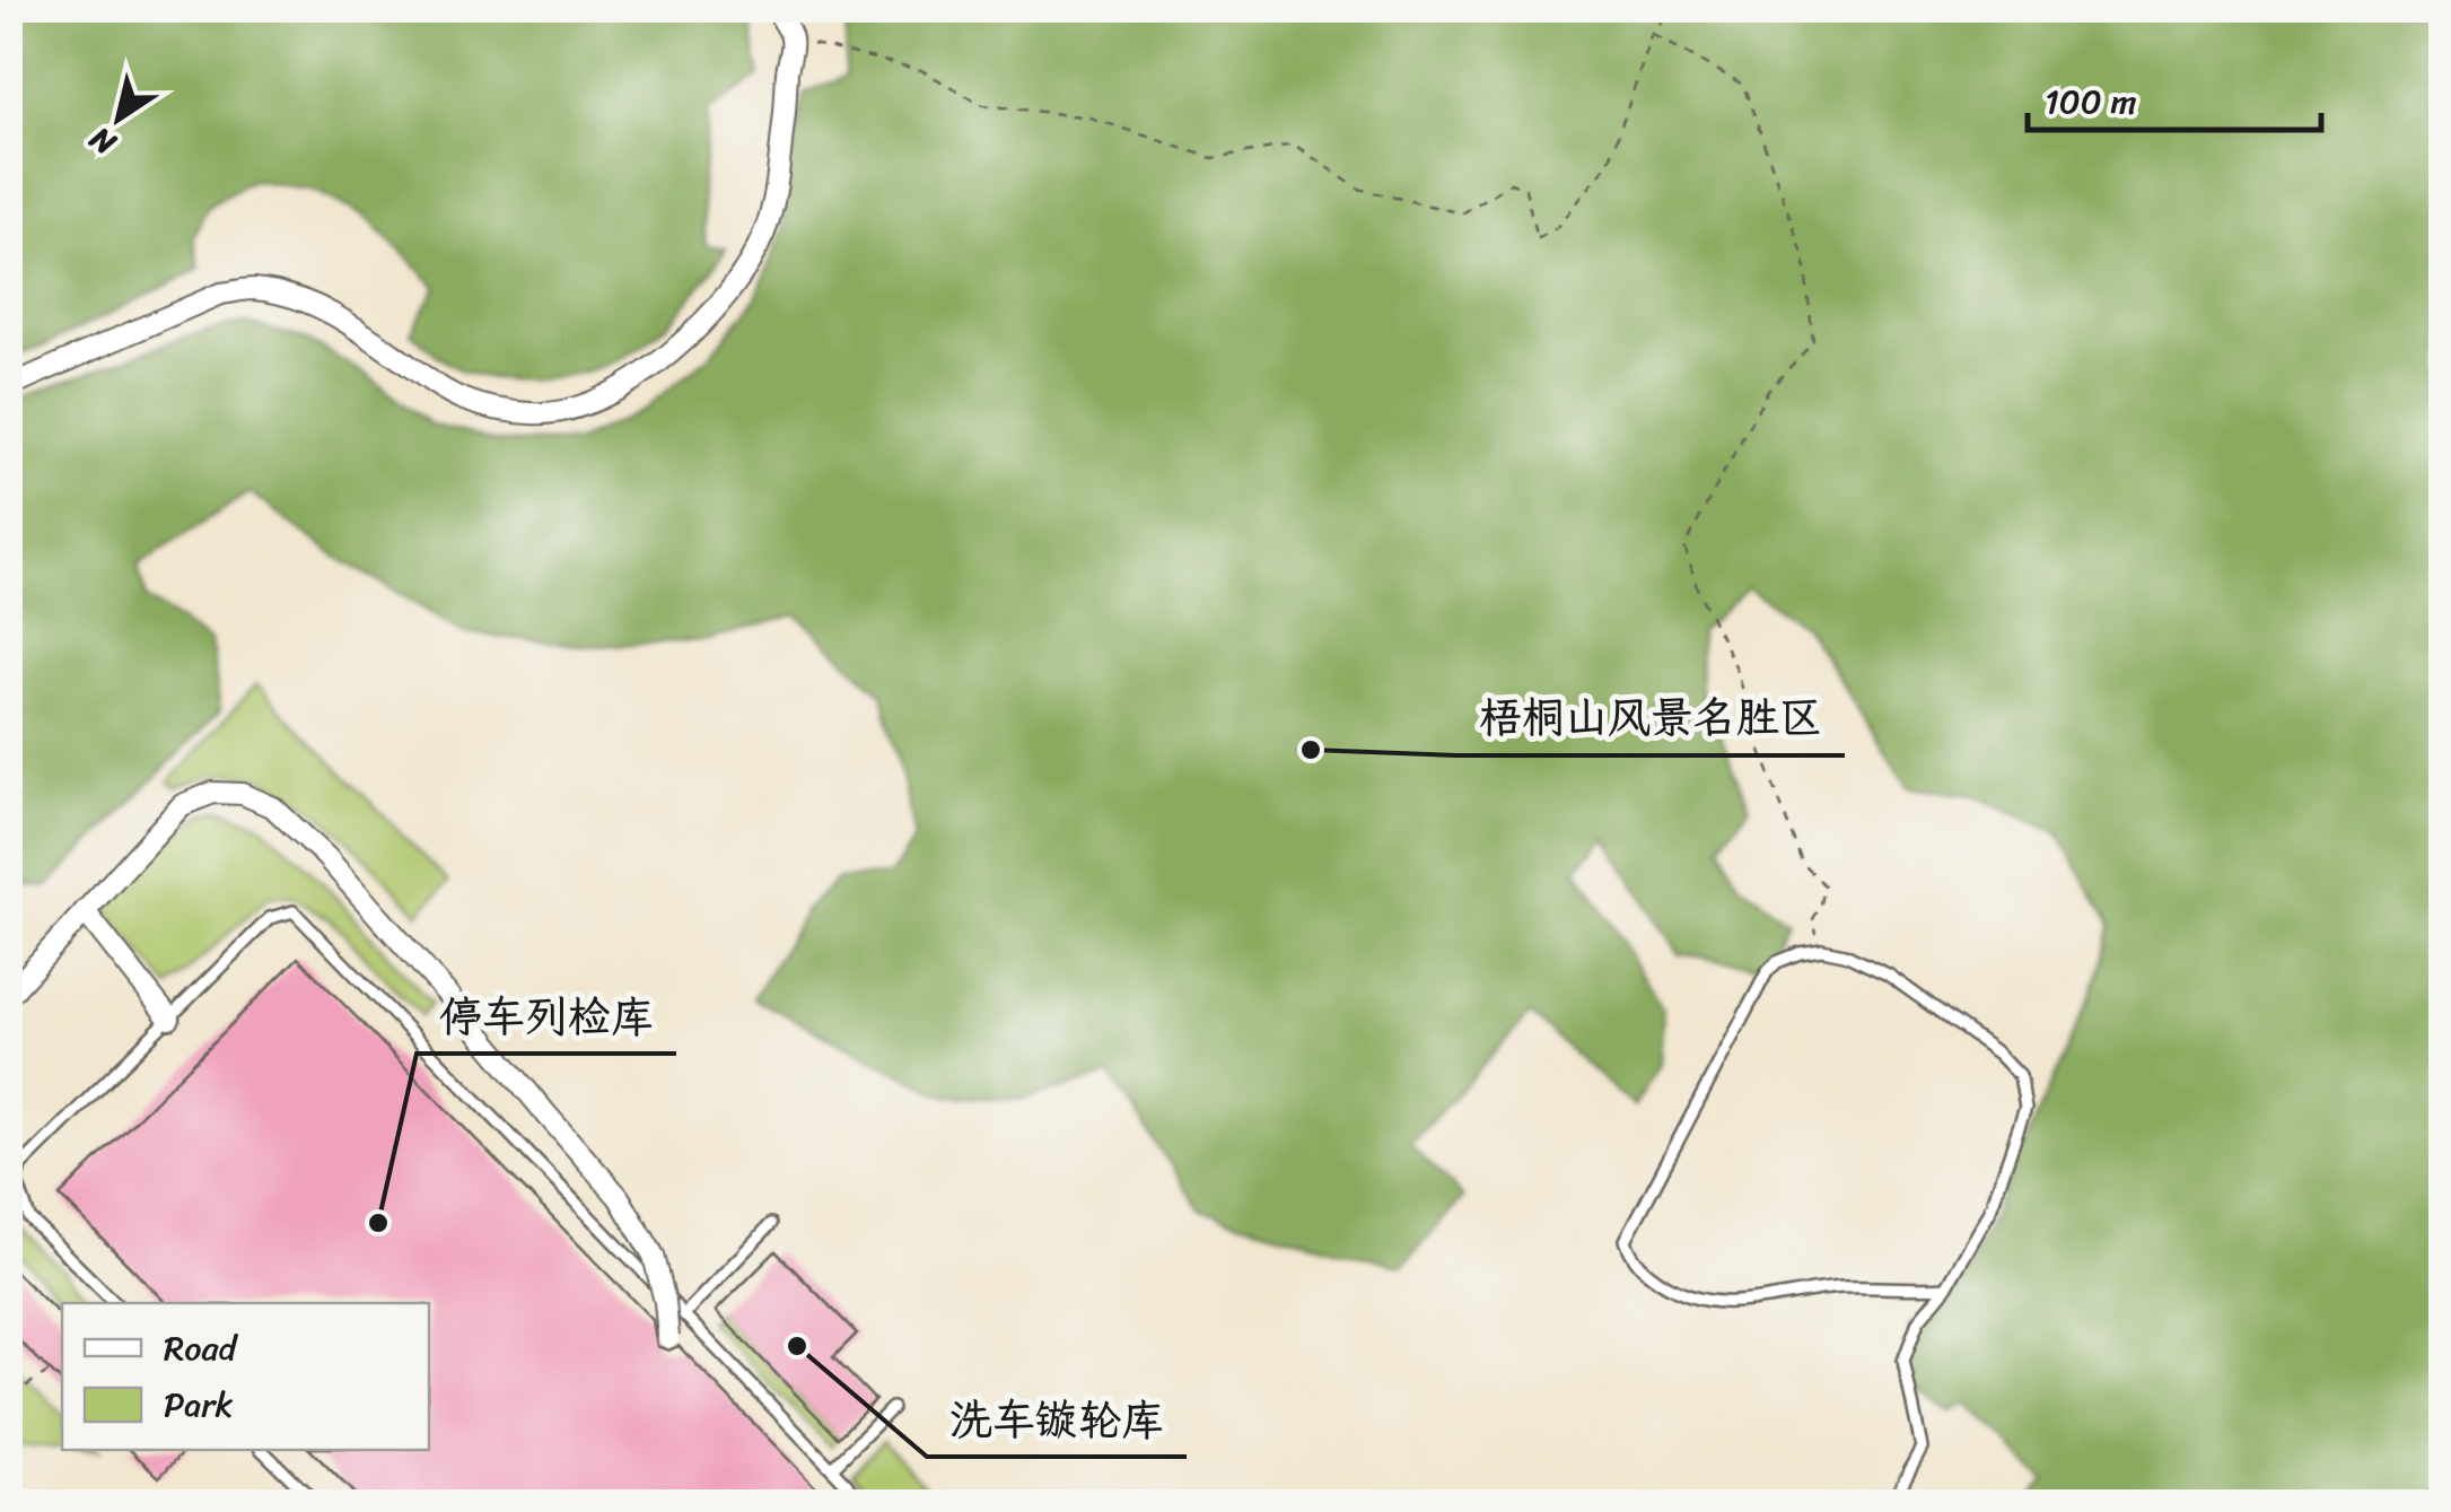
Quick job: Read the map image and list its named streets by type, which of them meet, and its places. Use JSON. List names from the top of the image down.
{
  "places": ["梧桐山风景名胜区", "停车列检库", "洗车镟轮库"],
  "legend": ["Road", "Park"],
  "scale_bar": "100 m",
  "north": "bottom left"
}
